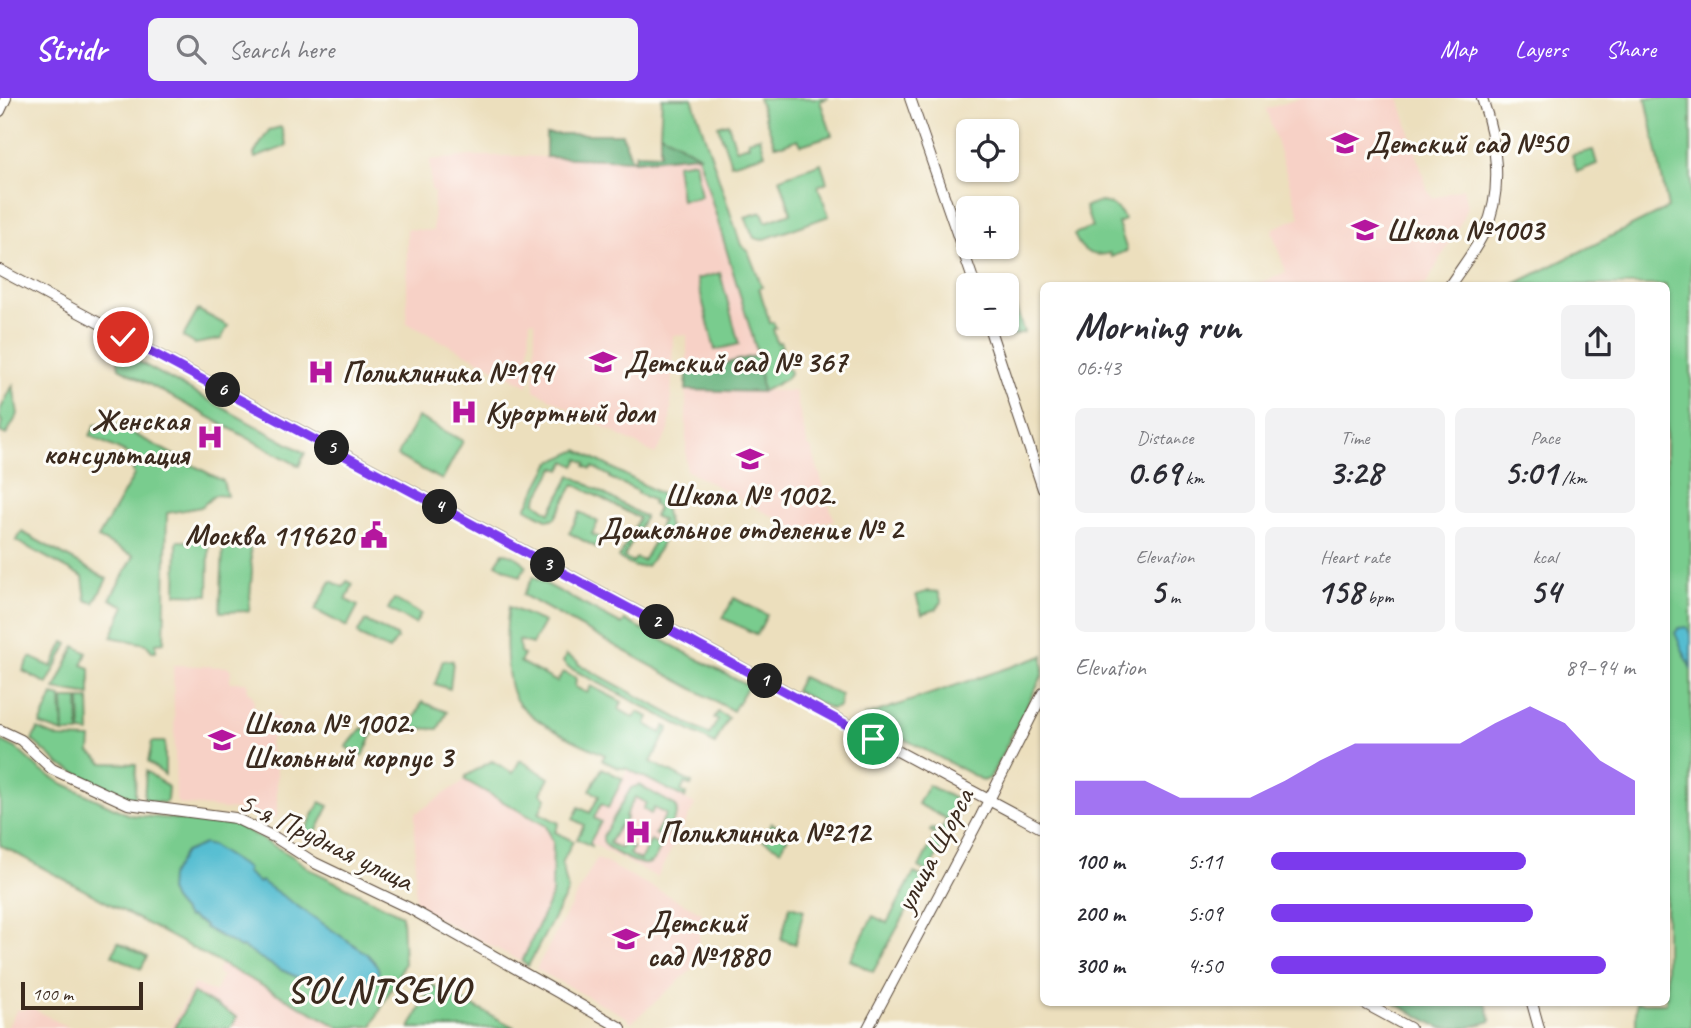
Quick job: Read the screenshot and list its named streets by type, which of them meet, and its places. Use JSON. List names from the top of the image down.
{
  "streets": {
    "street": ["5-я Прудная улица", "улица Щорса"]
  },
  "districts": ["SOLNTSEVO"],
  "places": {
    "school or university": [
      "Детский сад №50",
      "Школа №1003",
      "Детский сад № 367",
      "Школа № 1002. Дошкольное отделение № 2",
      "Школа № 1002. Школьный корпус 3",
      "Детский сад №1880"
    ],
    "hospital": [
      "Поликлиника №194",
      "Курортный дом",
      "Женская консультация",
      "Поликлиника №212"
    ],
    "public building": ["Москва 119620"]
  },
  "scale_bar": "100 m",
  "page": {
    "header": "Stridr",
    "search": "Search here",
    "nav": ["Map", "Layers", "Share"],
    "map_buttons": ["+", "−"],
    "heading": ["Morning run", "06:43"],
    "pins": [
      "6",
      "5",
      "4",
      "3",
      "2",
      "1"
    ],
    "stats": [
      ["Distance", "0.69 km"],
      ["Time", "3:28"],
      ["Pace", "5:01 /km"],
      ["Elevation", "5 m"],
      ["Heart rate", "158 bpm"],
      ["kcal", "54"]
    ],
    "chart": ["Elevation", "89–94 m"],
    "list": [
      {
        "name": "100 m",
        "note": "5:11"
      },
      {
        "name": "200 m",
        "note": "5:09"
      },
      {
        "name": "300 m",
        "note": "4:50"
      }
    ],
    "scale": "100 m"
  }
}
